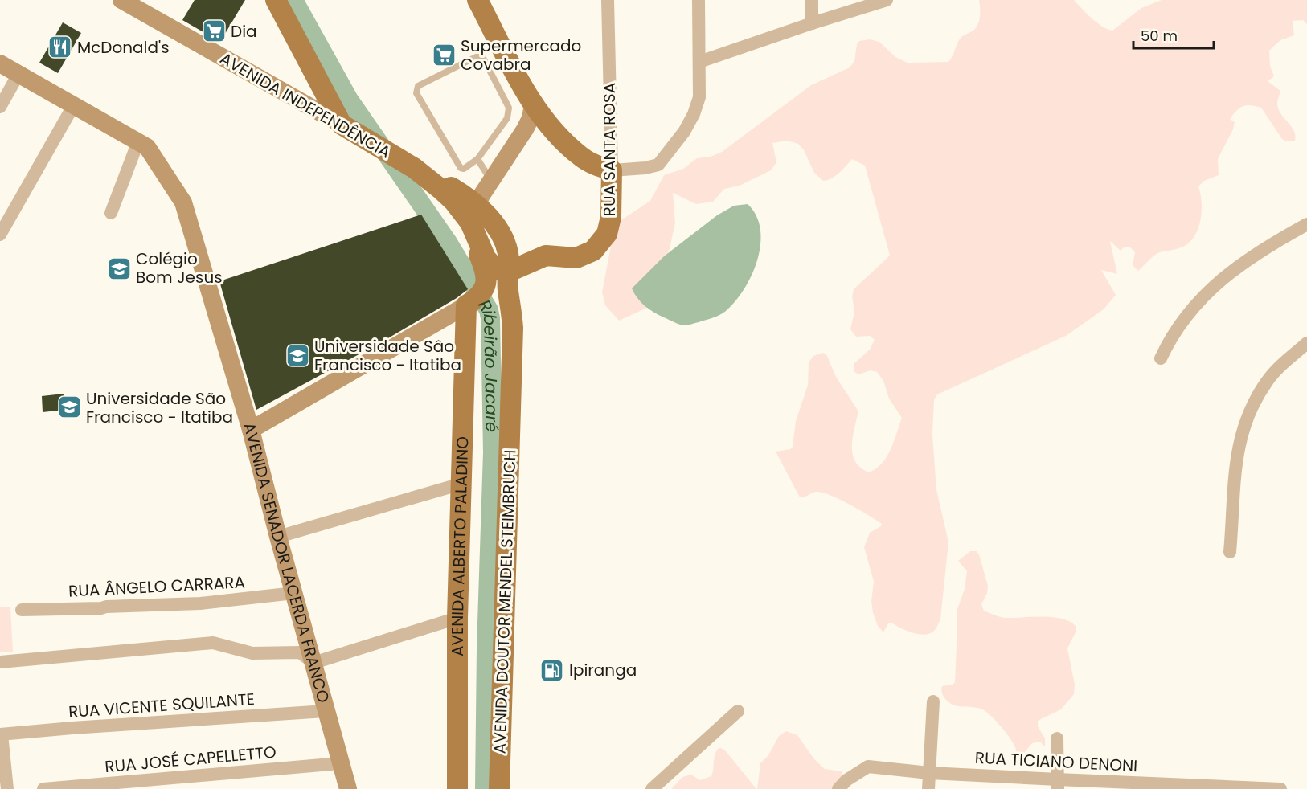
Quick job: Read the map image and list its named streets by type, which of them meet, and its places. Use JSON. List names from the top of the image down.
{
  "streets": {
    "main road": [
      "AVENIDA INDEPENDÊNCIA",
      "RUA SANTA ROSA",
      "AVENIDA ALBERTO PALADINO",
      "AVENIDA SENADOR LACERDA FRANCO",
      "AVENIDA DOUTOR MENDEL STEIMBRUCH"
    ],
    "street": [
      "RUA ÂNGELO CARRARA",
      "RUA VICENTE SQUILANTE",
      "RUA JOSÉ CAPELLETTO",
      "RUA TICIANO DENONI"
    ]
  },
  "crossings": [
    ["AVENIDA INDEPENDÊNCIA", "RUA SANTA ROSA"],
    ["AVENIDA INDEPENDÊNCIA", "AVENIDA ALBERTO PALADINO"],
    ["AVENIDA INDEPENDÊNCIA", "AVENIDA DOUTOR MENDEL STEIMBRUCH"],
    ["RUA SANTA ROSA", "AVENIDA DOUTOR MENDEL STEIMBRUCH"],
    ["AVENIDA SENADOR LACERDA FRANCO", "RUA ÂNGELO CARRARA"],
    ["AVENIDA SENADOR LACERDA FRANCO", "RUA VICENTE SQUILANTE"],
    ["AVENIDA SENADOR LACERDA FRANCO", "RUA JOSÉ CAPELLETTO"]
  ],
  "water": ["Ribeirão Jacaré"],
  "places": {
    "supermarket": ["Dia", "Supermercado Covabra"],
    "restaurant": ["McDonald's"],
    "school or university": ["Colégio Bom Jesus", "Universidade Sâo Francisco - Itatiba", "Universidade São Francisco - Itatiba"],
    "fuel station": ["Ipiranga"]
  },
  "scale_bar": "50 m"
}
